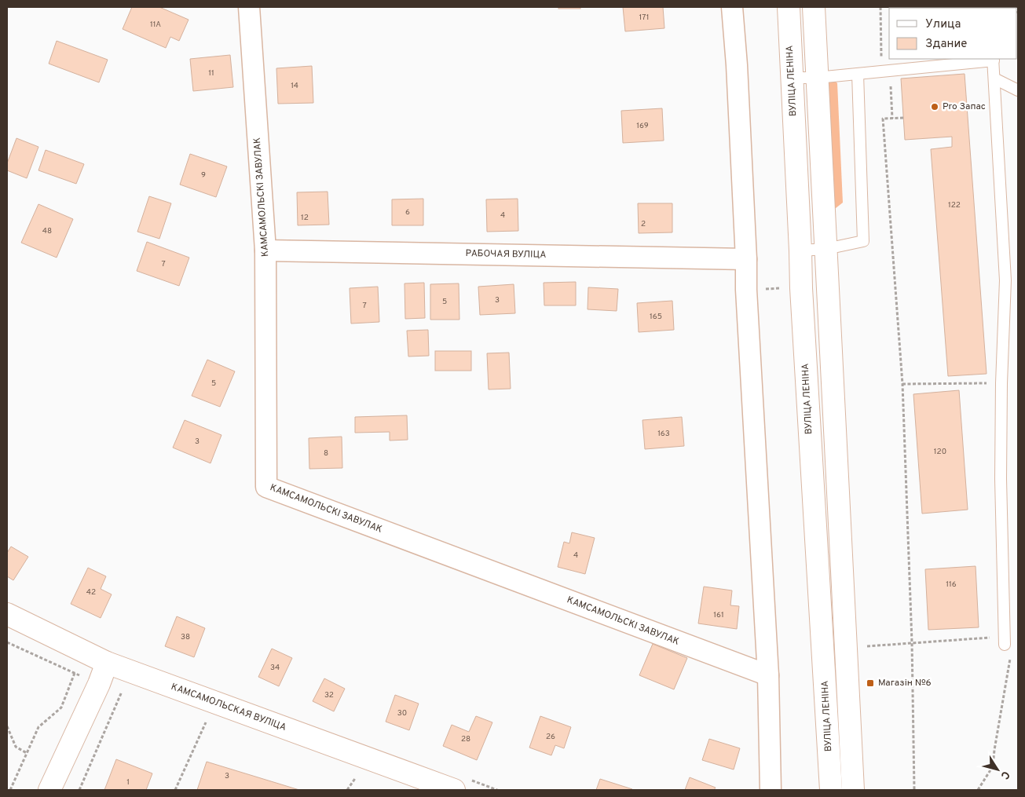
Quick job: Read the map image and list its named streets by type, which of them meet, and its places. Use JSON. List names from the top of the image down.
{
  "streets": {
    "main road": ["ВУЛІЦА ЛЕНІНА", "КАМСАМОЛЬСКАЯ ВУЛІЦА"],
    "street": ["КАМСАМОЛЬСКІ ЗАВУЛАК", "РАБОЧАЯ ВУЛІЦА"]
  },
  "crossings": [
    ["КАМСАМОЛЬСКІ ЗАВУЛАК", "РАБОЧАЯ ВУЛІЦА"]
  ],
  "places": {
    "other": ["Pro Запас"],
    "transit": ["Магазін №6"]
  },
  "house_numbers": [
    "171",
    "11А",
    "11",
    "14",
    "169",
    "9",
    "122",
    "6",
    "4",
    "12",
    "2",
    "48",
    "7",
    "3",
    "5",
    "7",
    "165",
    "5",
    "163",
    "3",
    "120",
    "8",
    "4",
    "116",
    "42",
    "161",
    "38",
    "34",
    "32",
    "30",
    "26",
    "28",
    "3",
    "1"
  ],
  "legend": ["Улица", "Здание"],
  "north": "bottom right"
}
